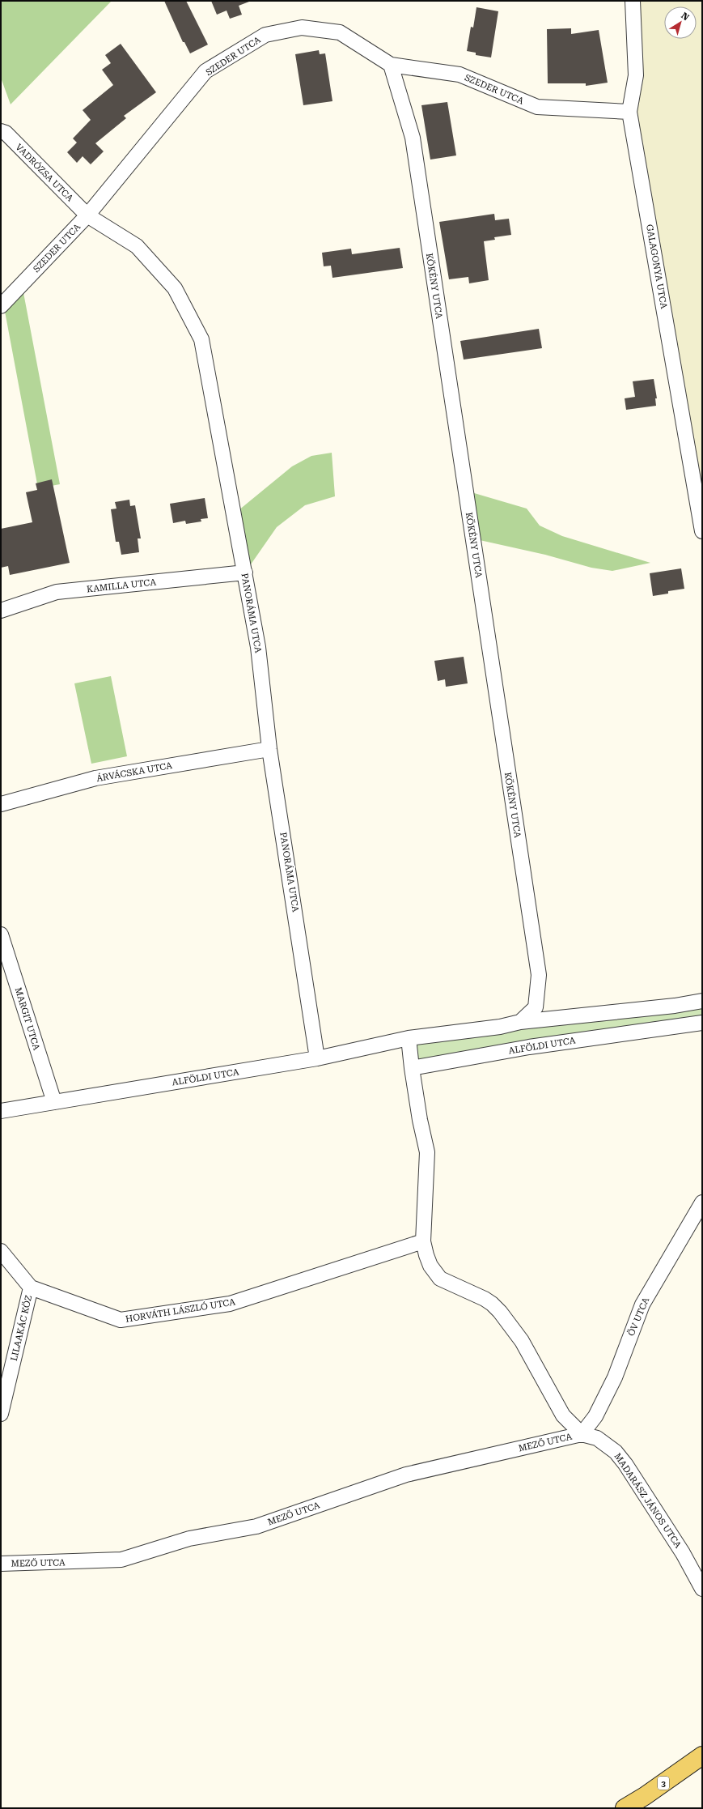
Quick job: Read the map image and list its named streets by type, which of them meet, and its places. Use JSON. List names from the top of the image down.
{
  "streets": {
    "main road": ["3"],
    "street": [
      "SZEDER UTCA",
      "VADRÓZSA UTCA",
      "GALAGONYA UTCA",
      "KÖKÉNY UTCA",
      "KAMILLA UTCA",
      "PANORÁMA UTCA",
      "ÁRVÁCSKA UTCA",
      "MARGIT UTCA",
      "ALFÖLDI UTCA",
      "HORVÁTH LÁSZLÓ UTCA",
      "ÖV UTCA",
      "LILAAKÁC KÖZ",
      "MEZŐ UTCA",
      "MADARÁSZ JÁNOS UTCA"
    ]
  },
  "crossings": [
    ["SZEDER UTCA", "VADRÓZSA UTCA"],
    ["SZEDER UTCA", "GALAGONYA UTCA"],
    ["SZEDER UTCA", "KÖKÉNY UTCA"],
    ["SZEDER UTCA", "PANORÁMA UTCA"],
    ["VADRÓZSA UTCA", "PANORÁMA UTCA"],
    ["KÖKÉNY UTCA", "ALFÖLDI UTCA"],
    ["KAMILLA UTCA", "PANORÁMA UTCA"],
    ["PANORÁMA UTCA", "ÁRVÁCSKA UTCA"],
    ["PANORÁMA UTCA", "ALFÖLDI UTCA"],
    ["MARGIT UTCA", "ALFÖLDI UTCA"],
    ["HORVÁTH LÁSZLÓ UTCA", "LILAAKÁC KÖZ"],
    ["ÖV UTCA", "MEZŐ UTCA"],
    ["ÖV UTCA", "MADARÁSZ JÁNOS UTCA"],
    ["MEZŐ UTCA", "MADARÁSZ JÁNOS UTCA"]
  ],
  "north": "top right"
}
